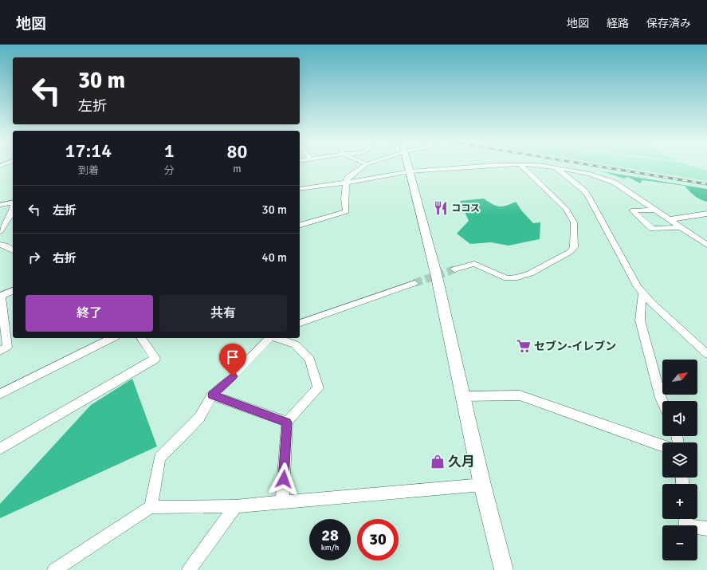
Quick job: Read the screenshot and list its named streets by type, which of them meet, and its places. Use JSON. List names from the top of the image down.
{
  "places": {
    "restaurant": ["ココス"],
    "supermarket": ["セブン-イレブン"],
    "shop": ["久月"]
  },
  "north": "top right",
  "page": {
    "header": "地図",
    "nav": ["地図", "経路", "保存済み"],
    "turn": ["30 m", "左折"],
    "eta": [
      "17:14",
      "到着",
      "1",
      "分",
      "80",
      "m"
    ],
    "list": [
      {
        "name": "左折",
        "value": "30 m"
      },
      {
        "name": "右折",
        "value": "40 m"
      }
    ],
    "buttons": ["終了", "共有"],
    "map_buttons": ["+", "−"],
    "speed": "28 km/h",
    "limit": "30"
  }
}
